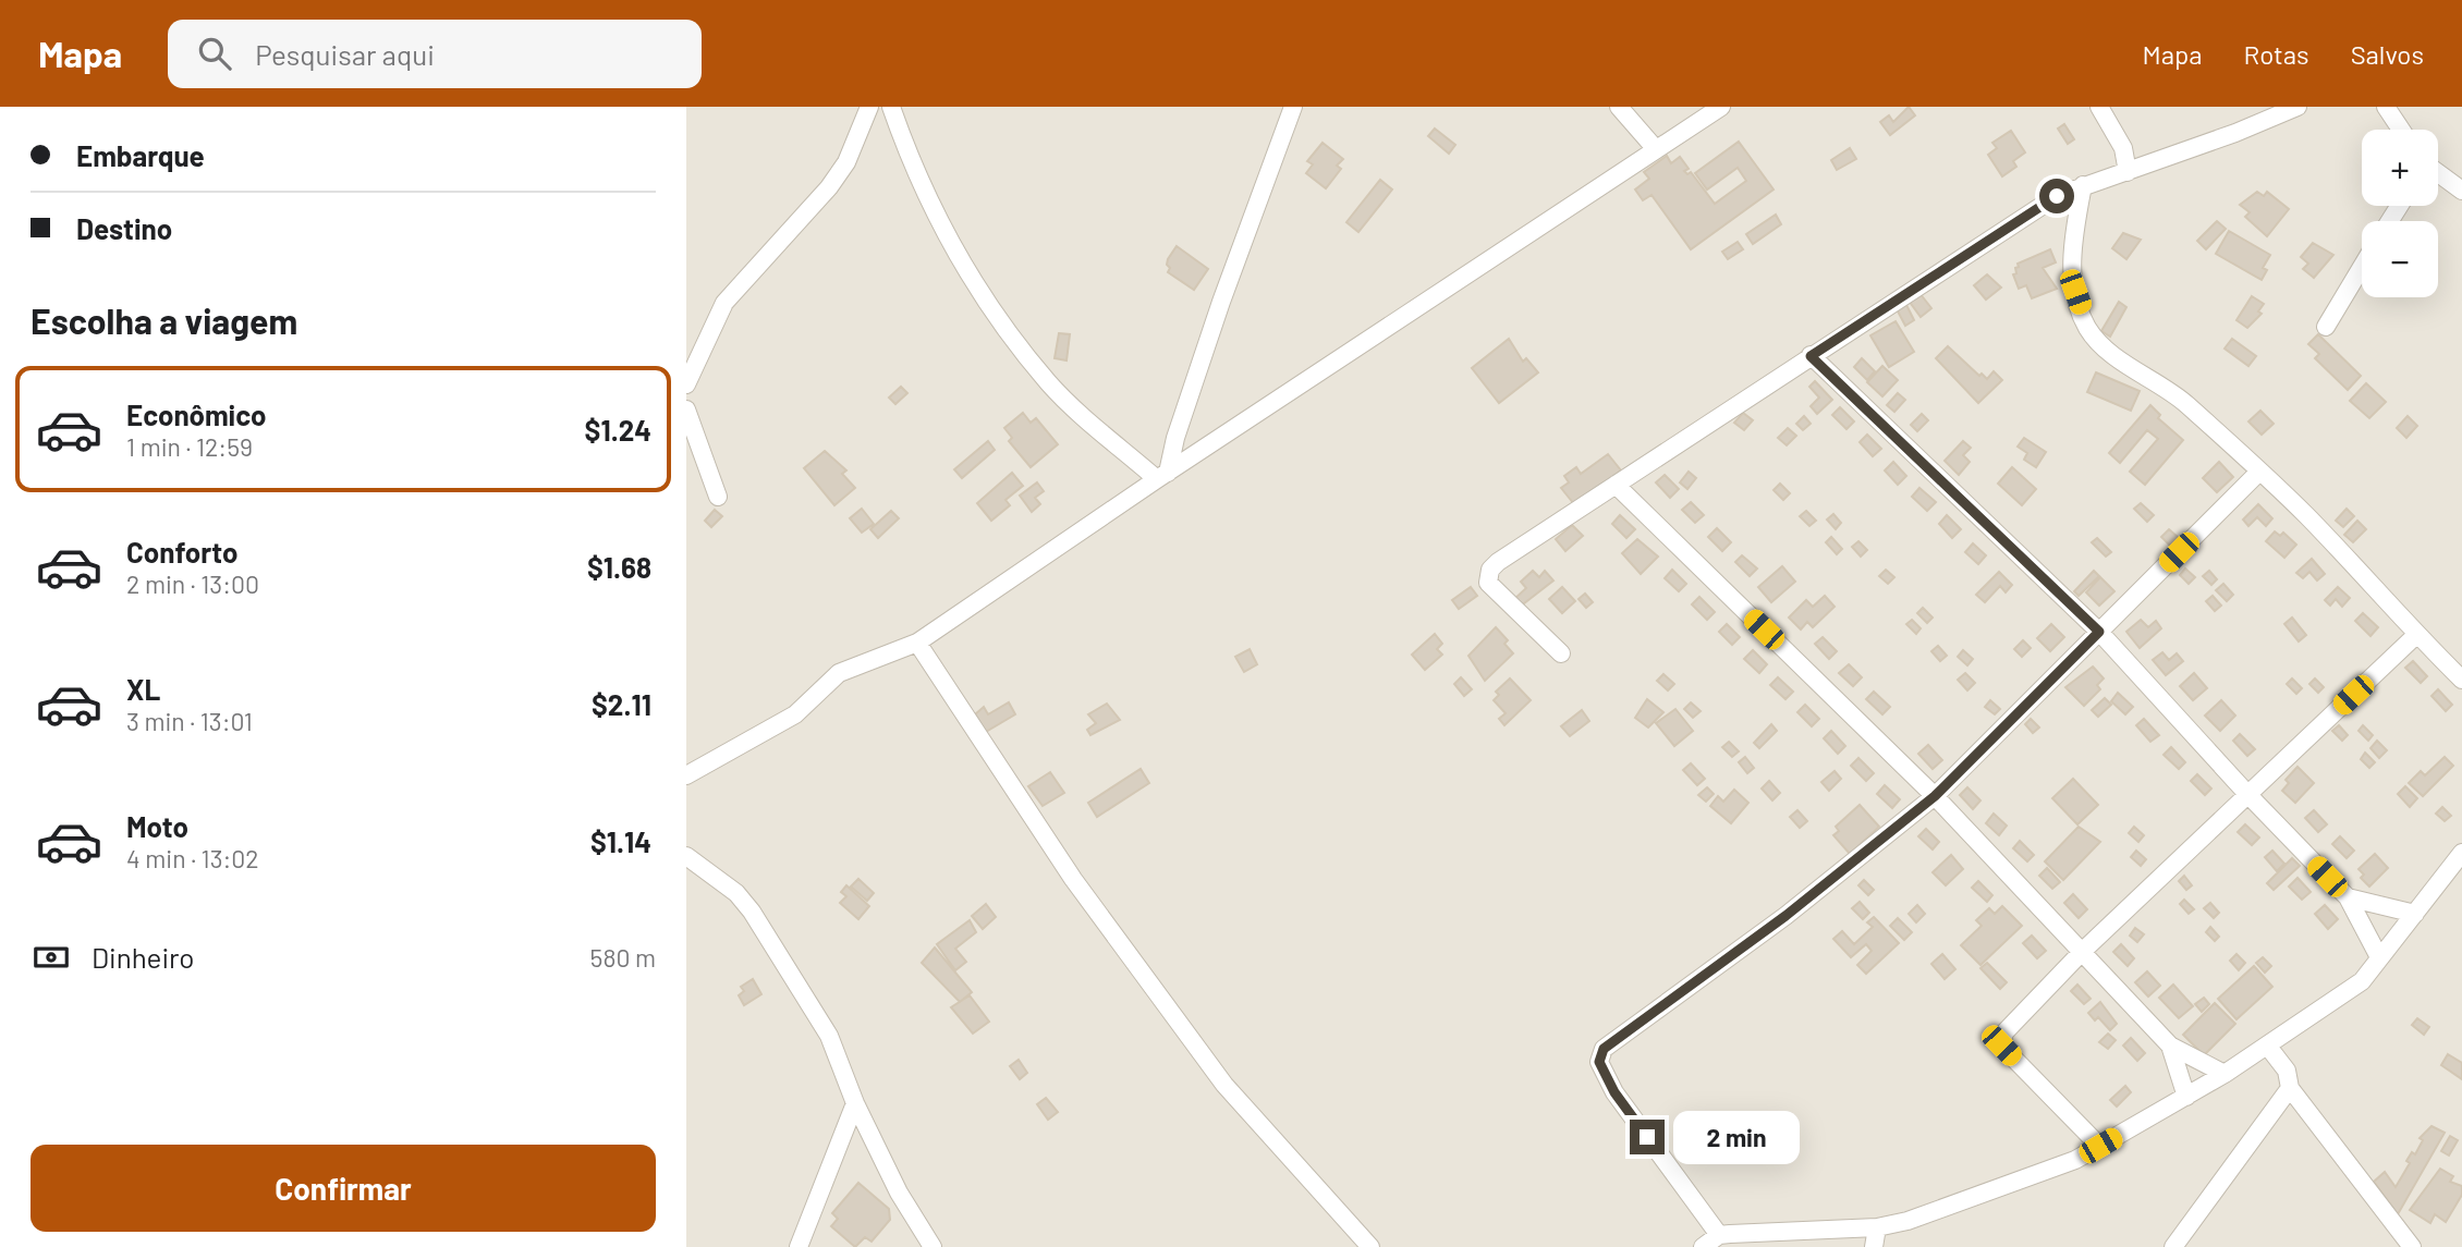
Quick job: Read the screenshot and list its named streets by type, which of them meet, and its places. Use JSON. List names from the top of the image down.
{
  "page": {
    "header": "Mapa",
    "search": "Pesquisar aqui",
    "nav": ["Mapa", "Rotas", "Salvos"],
    "banner": ["Embarque", "Destino"],
    "map_buttons": ["+", "−"],
    "heading": "Escolha a viagem",
    "list": [
      {
        "name": "Econômico",
        "note": "1 min · 12:59",
        "value": "$1.24"
      },
      {
        "name": "Conforto",
        "note": "2 min · 13:00",
        "value": "$1.68"
      },
      {
        "name": "XL",
        "note": "3 min · 13:01",
        "value": "$2.11"
      },
      {
        "name": "Moto",
        "note": "4 min · 13:02",
        "value": "$1.14"
      }
    ],
    "pay": ["Dinheiro", "580 m"],
    "bubble": "2 min",
    "buttons": "Confirmar"
  }
}
